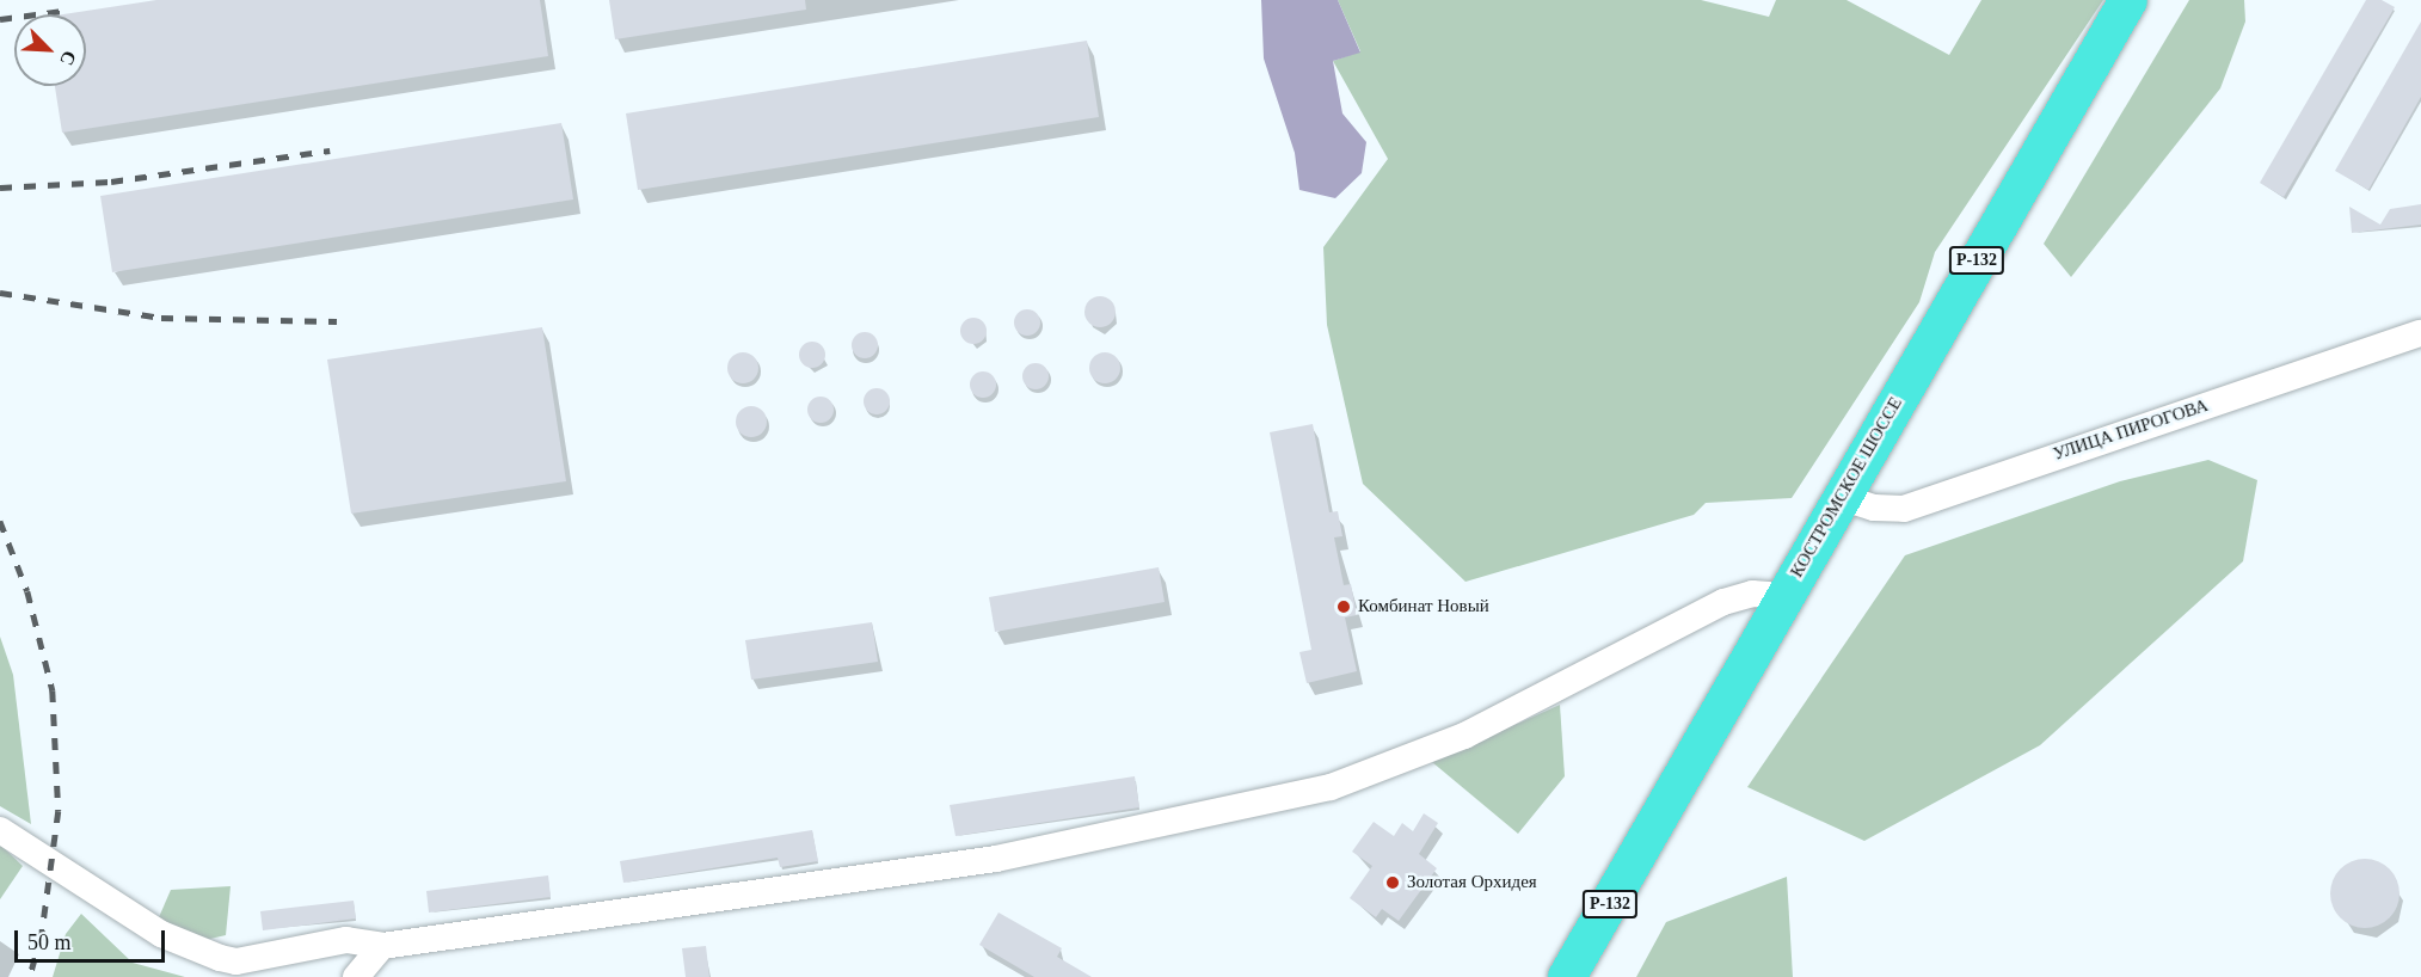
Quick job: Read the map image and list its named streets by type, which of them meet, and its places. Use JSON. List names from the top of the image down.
{
  "streets": {
    "highway": ["Р-132", "КОСТРОМСКОЕ ШОССЕ"],
    "street": ["УЛИЦА ПИРОГОВА"]
  },
  "crossings": [
    ["УЛИЦА ПИРОГОВА", "КОСТРОМСКОЕ ШОССЕ"]
  ],
  "places": ["Комбинат Новый", "Золотая Орхидея"],
  "scale_bar": "50 m",
  "north": "bottom right"
}
